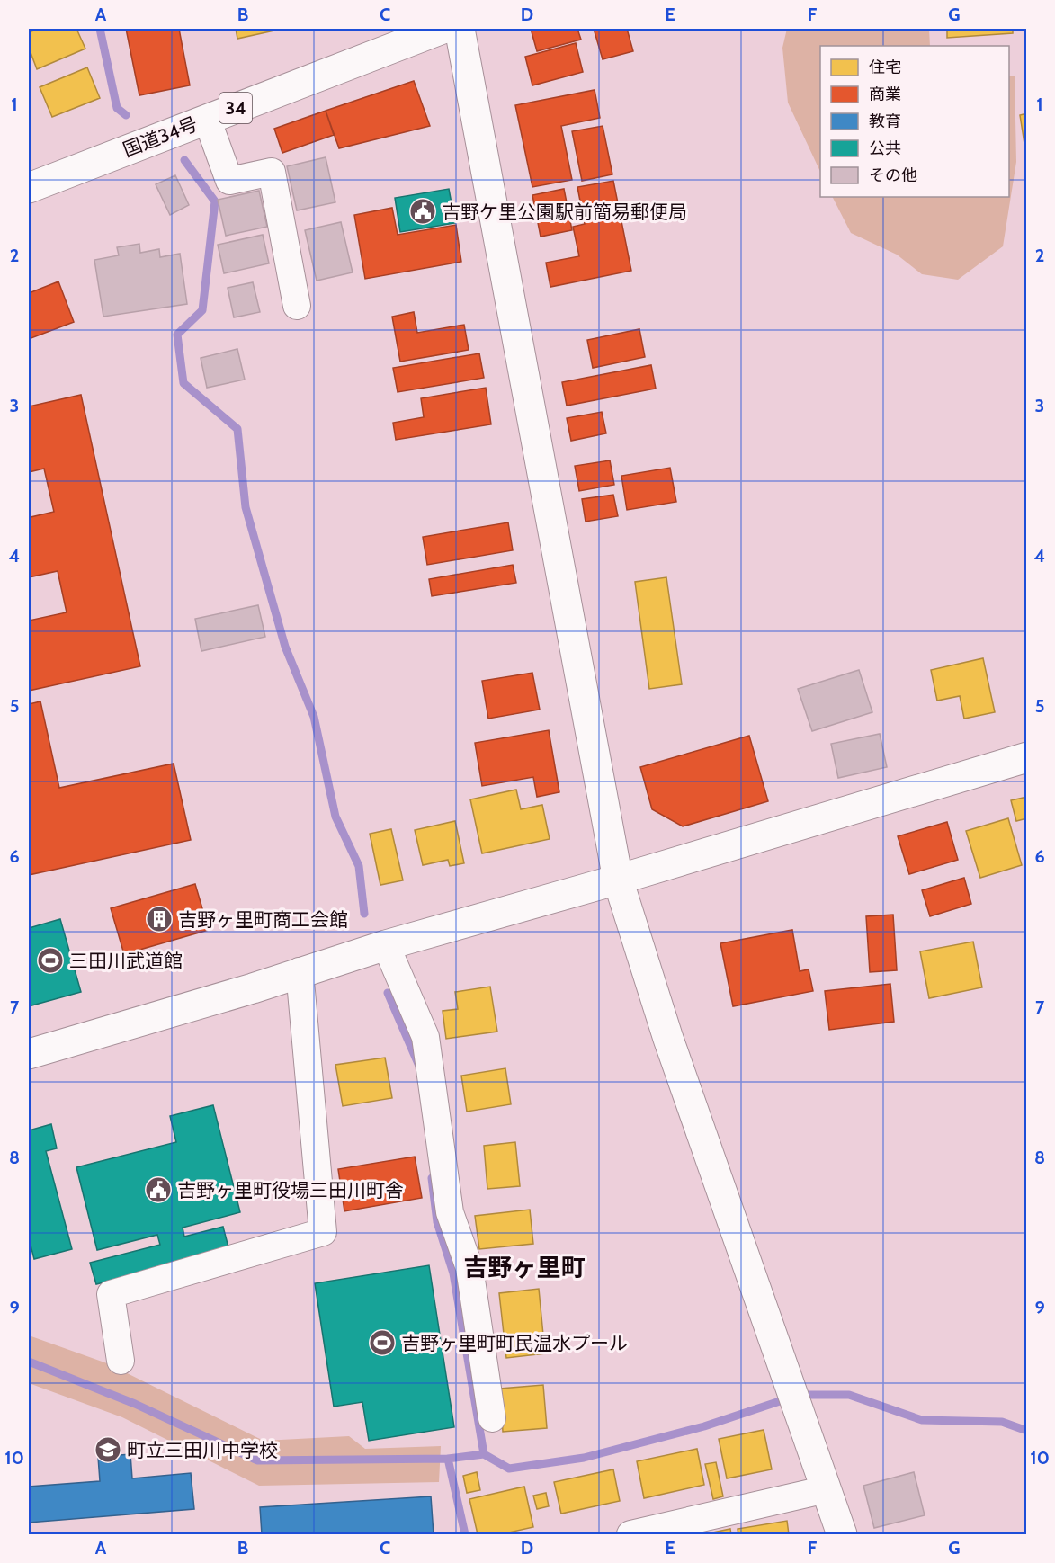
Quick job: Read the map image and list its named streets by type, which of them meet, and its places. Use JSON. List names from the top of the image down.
{
  "streets": {
    "main road": ["34", "国道34号"]
  },
  "districts": ["吉野ヶ里町"],
  "places": {
    "public building": ["吉野ケ里公園駅前簡易郵便局", "吉野ヶ里町役場三田川町舎"],
    "building": ["吉野ヶ里町商工会館"],
    "sports": ["三田川武道館", "吉野ヶ里町町民温水プール"],
    "school or university": ["町立三田川中学校"]
  },
  "legend": [
    "住宅",
    "商業",
    "教育",
    "公共",
    "その他"
  ],
  "grid": {
    "columns": [
      "A",
      "B",
      "C",
      "D",
      "E",
      "F",
      "G"
    ],
    "rows": [
      "1",
      "2",
      "3",
      "4",
      "5",
      "6",
      "7",
      "8",
      "9",
      "10"
    ]
  }
}
